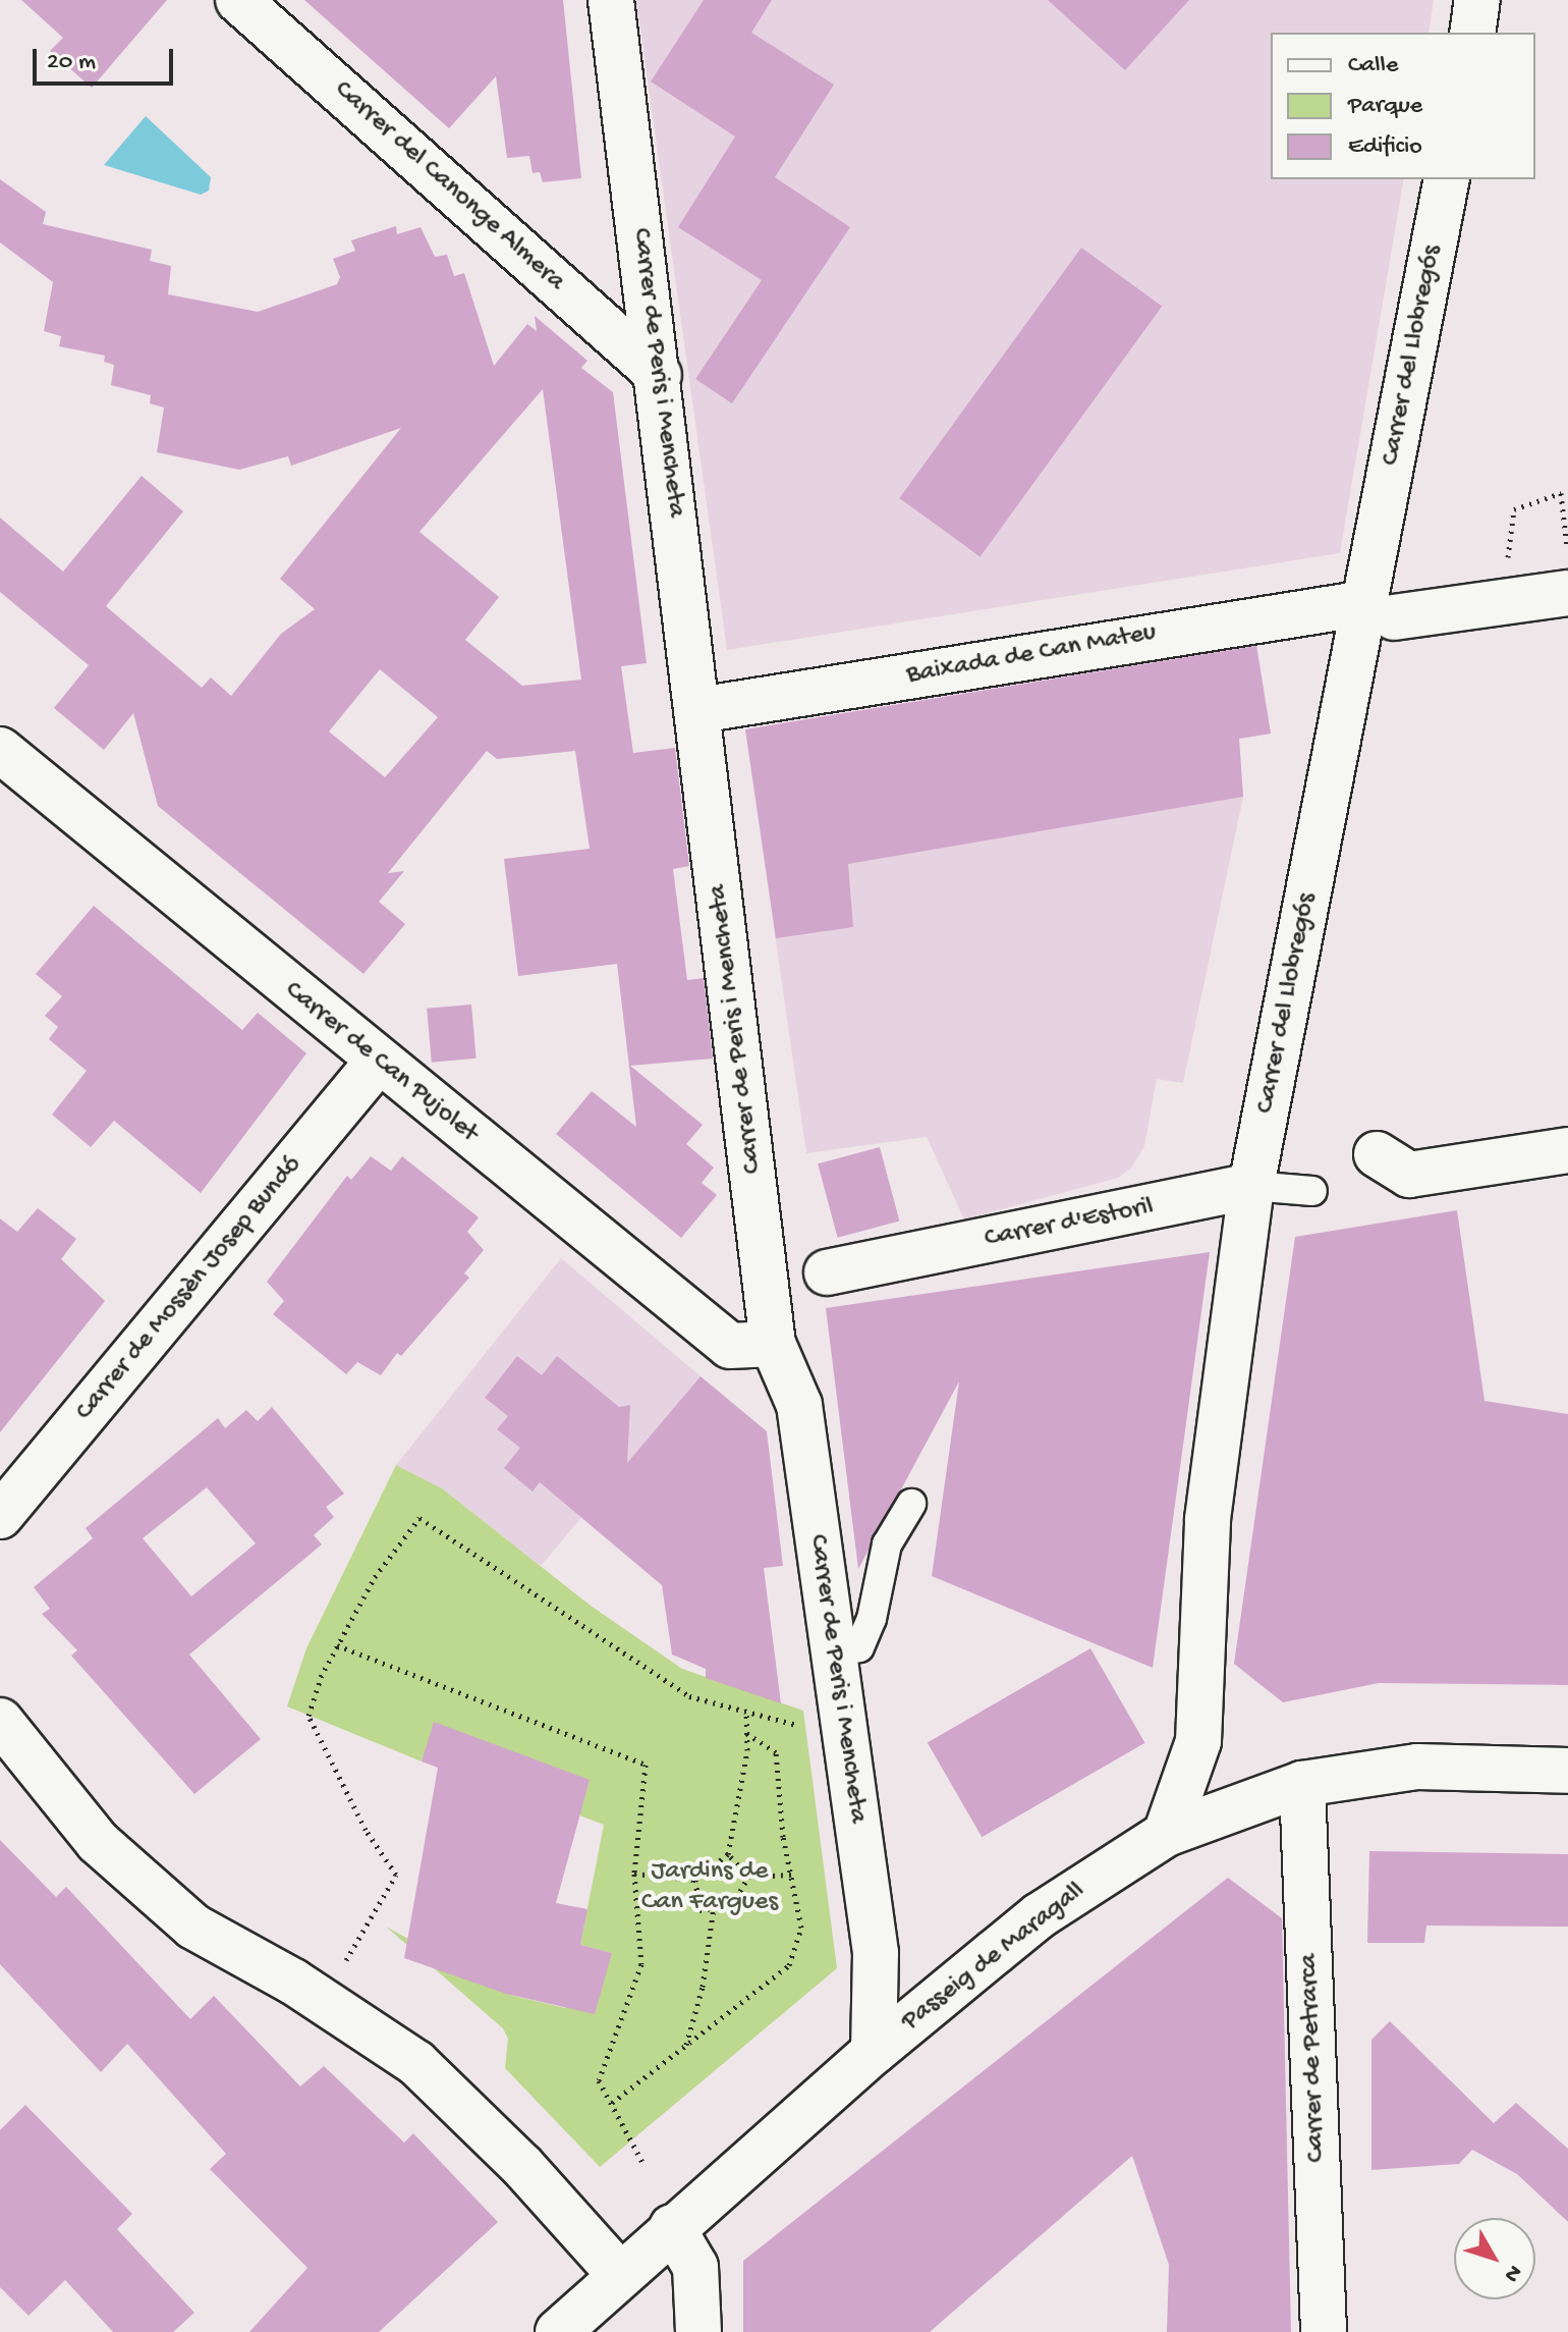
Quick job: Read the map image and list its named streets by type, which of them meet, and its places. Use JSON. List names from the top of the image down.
{
  "streets": {
    "street": [
      "Carrer del Canonge Almera",
      "Carrer del Llobregós",
      "Carrer de Peris i Mencheta",
      "Baixada de Can Mateu",
      "Carrer de Can Pujolet",
      "Carrer d'Estoril",
      "Carrer de Mossèn Josep Bundó",
      "Passeig de Maragall",
      "Carrer de Petrarca"
    ]
  },
  "crossings": [
    ["Carrer del Canonge Almera", "Carrer de Peris i Mencheta"],
    ["Carrer del Llobregós", "Baixada de Can Mateu"],
    ["Carrer del Llobregós", "Carrer d'Estoril"],
    ["Carrer del Llobregós", "Passeig de Maragall"],
    ["Carrer de Peris i Mencheta", "Baixada de Can Mateu"],
    ["Carrer de Peris i Mencheta", "Carrer de Can Pujolet"],
    ["Carrer de Peris i Mencheta", "Passeig de Maragall"],
    ["Carrer de Can Pujolet", "Carrer de Mossèn Josep Bundó"],
    ["Passeig de Maragall", "Carrer de Petrarca"]
  ],
  "parks": ["Jardins de Can Fargues"],
  "legend": ["Calle", "Parque", "Edificio"],
  "scale_bar": "20 m",
  "north": "bottom right"
}
